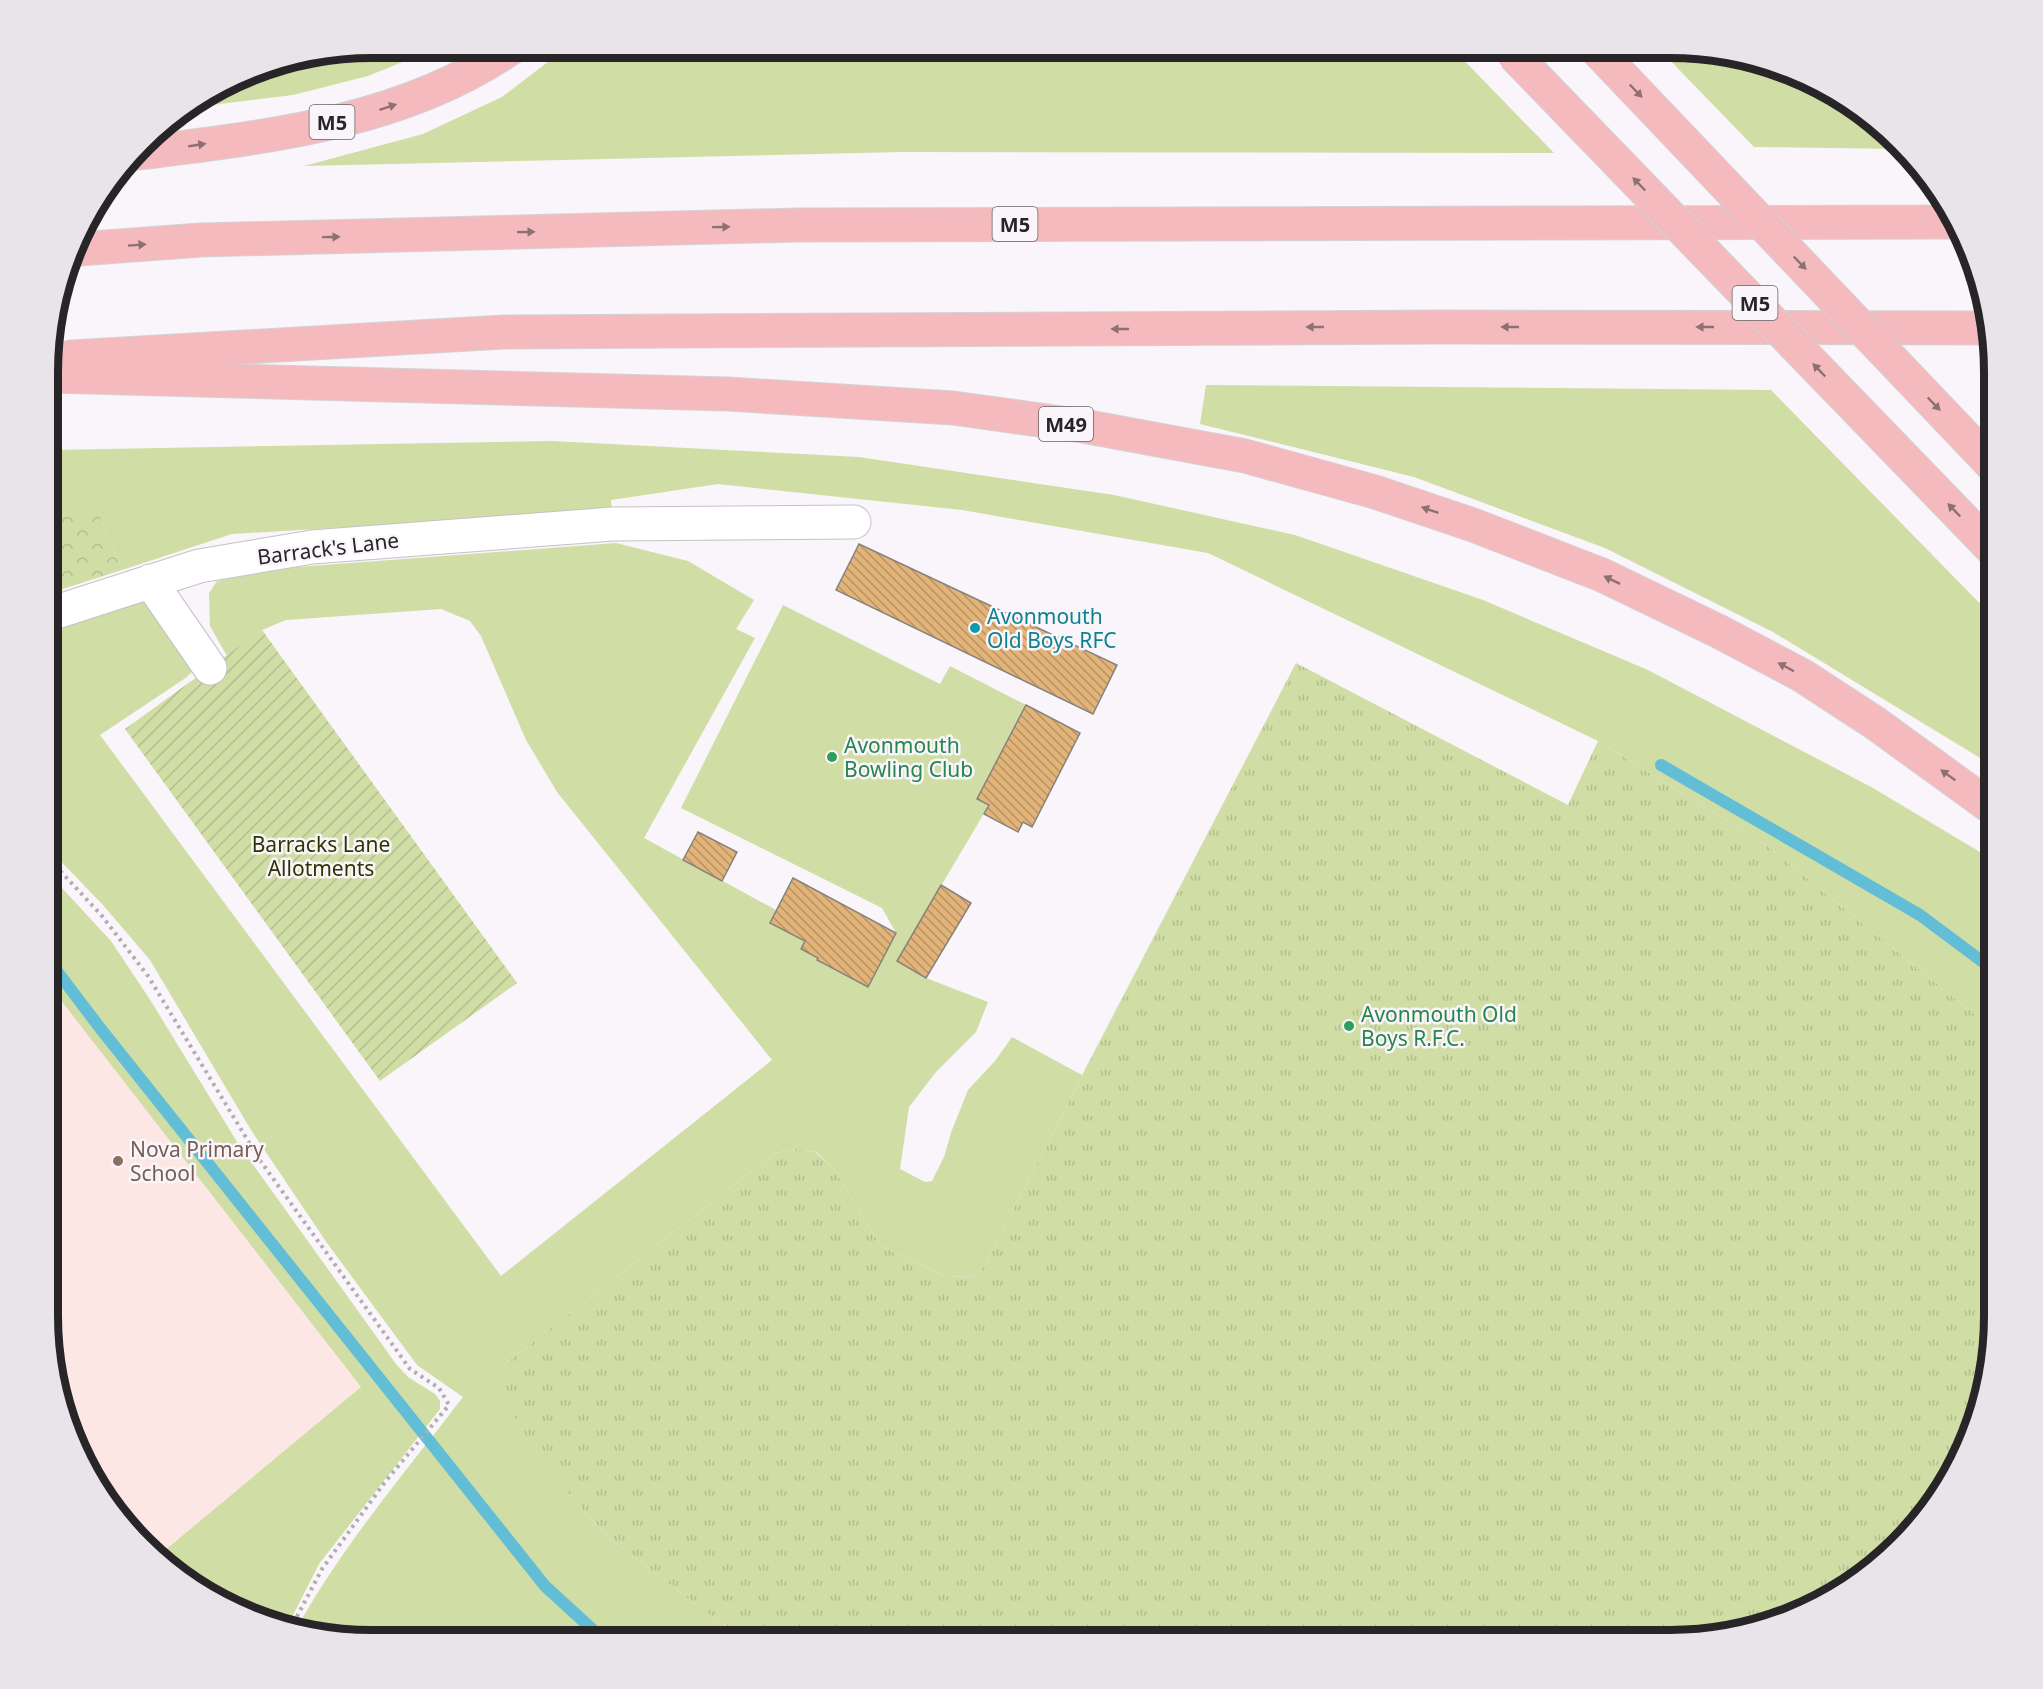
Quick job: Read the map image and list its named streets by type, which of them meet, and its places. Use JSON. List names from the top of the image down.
{
  "streets": {
    "highway": ["M5", "M49"],
    "street": ["Barrack's Lane"]
  },
  "parks": ["Barracks Lane Allotments"],
  "places": [
    "Avonmouth Old Boys RFC",
    "Avonmouth Bowling Club",
    "Avonmouth Old Boys R.F.C.",
    "Nova Primary School"
  ]
}
